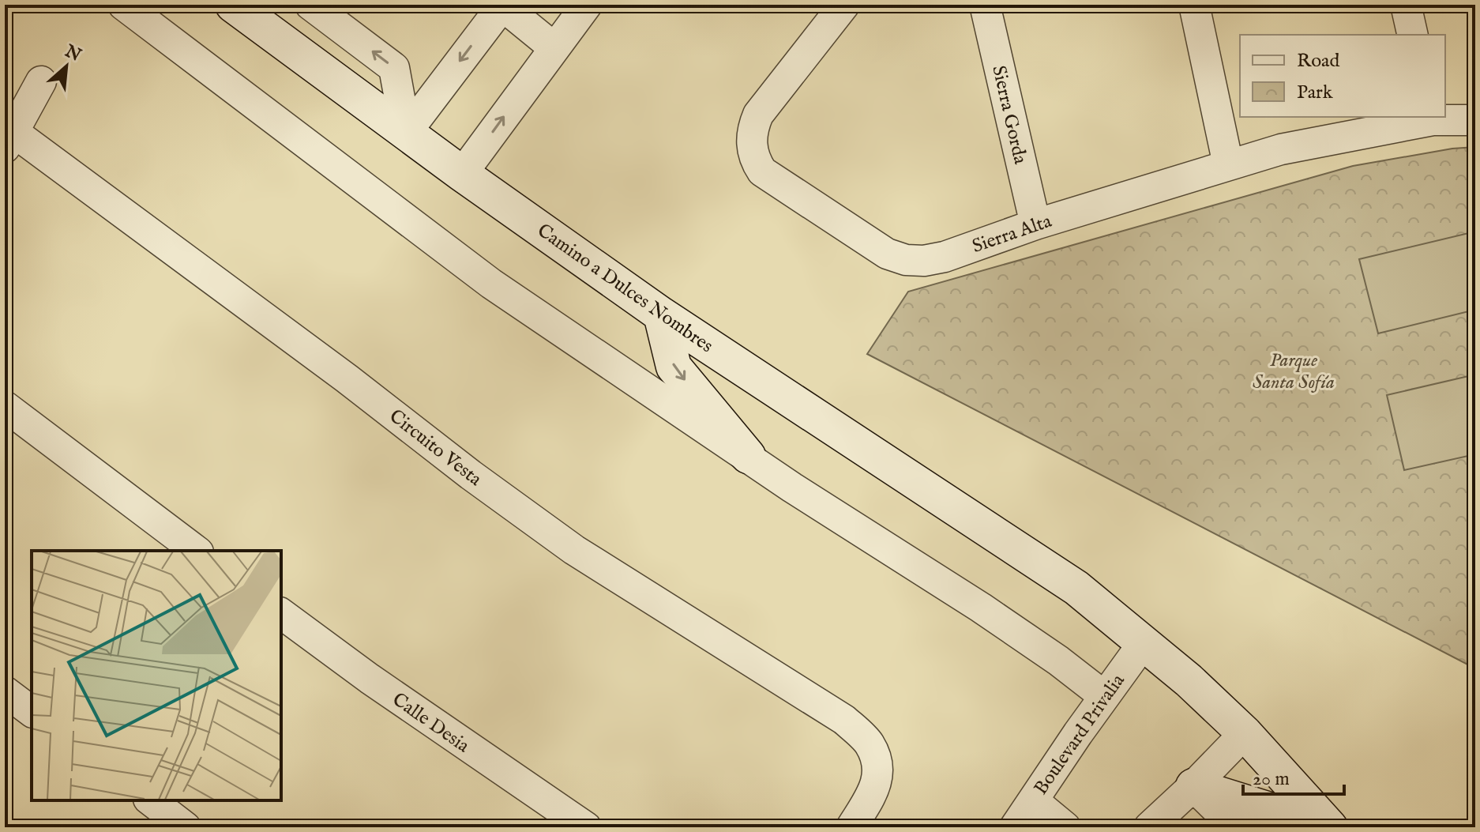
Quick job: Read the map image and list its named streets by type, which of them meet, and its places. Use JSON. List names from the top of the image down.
{
  "streets": {
    "main road": ["Camino a Dulces Nombres"],
    "street": [
      "Sierra Gorda",
      "Sierra Alta",
      "Circuito Vesta",
      "Calle Desia",
      "Boulevard Privalia"
    ]
  },
  "crossings": [
    ["Sierra Gorda", "Sierra Alta"],
    ["Camino a Dulces Nombres", "Boulevard Privalia"]
  ],
  "parks": ["Parque Santa Sofía"],
  "legend": ["Road", "Park"],
  "scale_bar": "20 m",
  "north": "top right"
}
